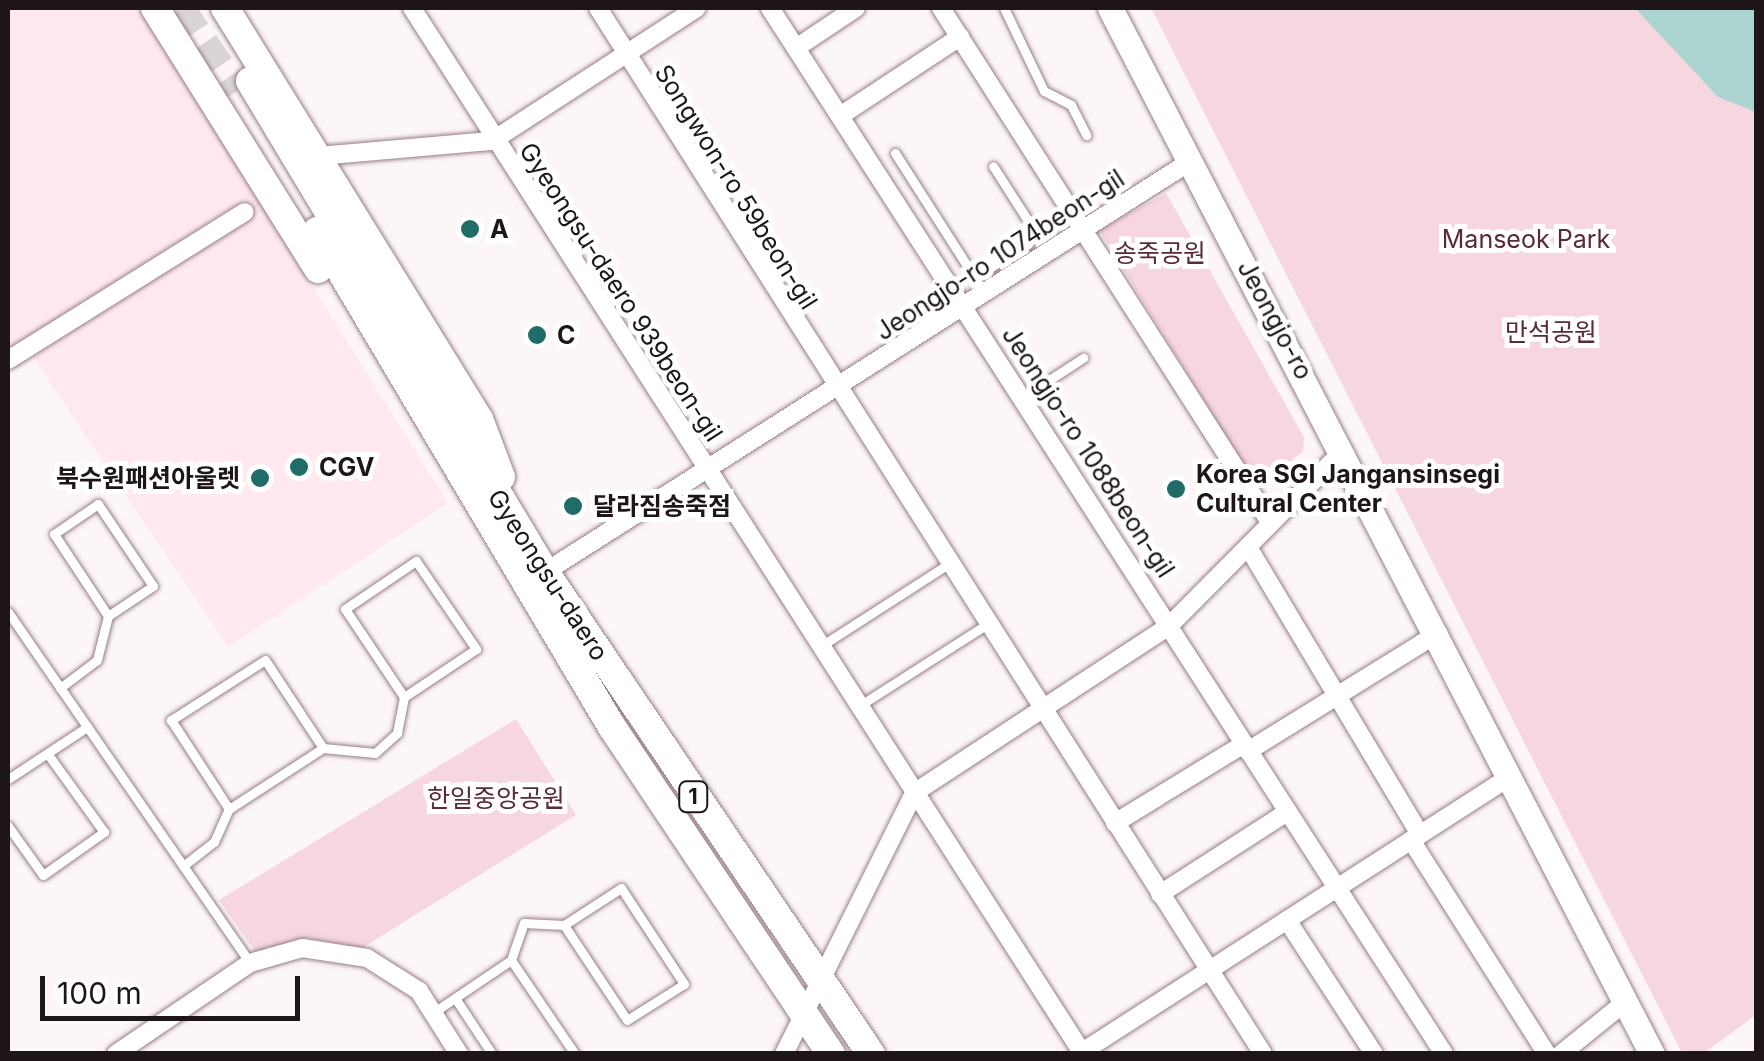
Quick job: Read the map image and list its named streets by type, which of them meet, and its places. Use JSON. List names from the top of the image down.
{
  "streets": {
    "main road": ["Gyeongsu-daero", "1"],
    "street": [
      "Songwon-ro 59beon-gil",
      "Jeongjo-ro 1074beon-gil",
      "Gyeongsu-daero 939beon-gil",
      "Jeongjo-ro",
      "Jeongjo-ro 1088beon-gil"
    ]
  },
  "crossings": [
    ["Songwon-ro 59beon-gil", "Jeongjo-ro 1074beon-gil"],
    ["Songwon-ro 59beon-gil", "Gyeongsu-daero 939beon-gil"],
    ["Songwon-ro 59beon-gil", "Jeongjo-ro 1088beon-gil"],
    ["Jeongjo-ro 1074beon-gil", "Gyeongsu-daero 939beon-gil"],
    ["Jeongjo-ro 1074beon-gil", "Jeongjo-ro"],
    ["Jeongjo-ro 1074beon-gil", "Jeongjo-ro 1088beon-gil"],
    ["Jeongjo-ro 1074beon-gil", "Gyeongsu-daero"],
    ["Gyeongsu-daero 939beon-gil", "Jeongjo-ro 1088beon-gil"],
    ["Jeongjo-ro", "Jeongjo-ro 1088beon-gil"]
  ],
  "parks": [
    "Manseok Park",
    "송죽공원",
    "만석공원",
    "한일중앙공원"
  ],
  "places": [
    "A",
    "C",
    "CGV",
    "북수원패션아울렛",
    "Korea SGI Jangansinsegi Cultural Center",
    "달라짐송죽점"
  ],
  "scale_bar": "100 m"
}
